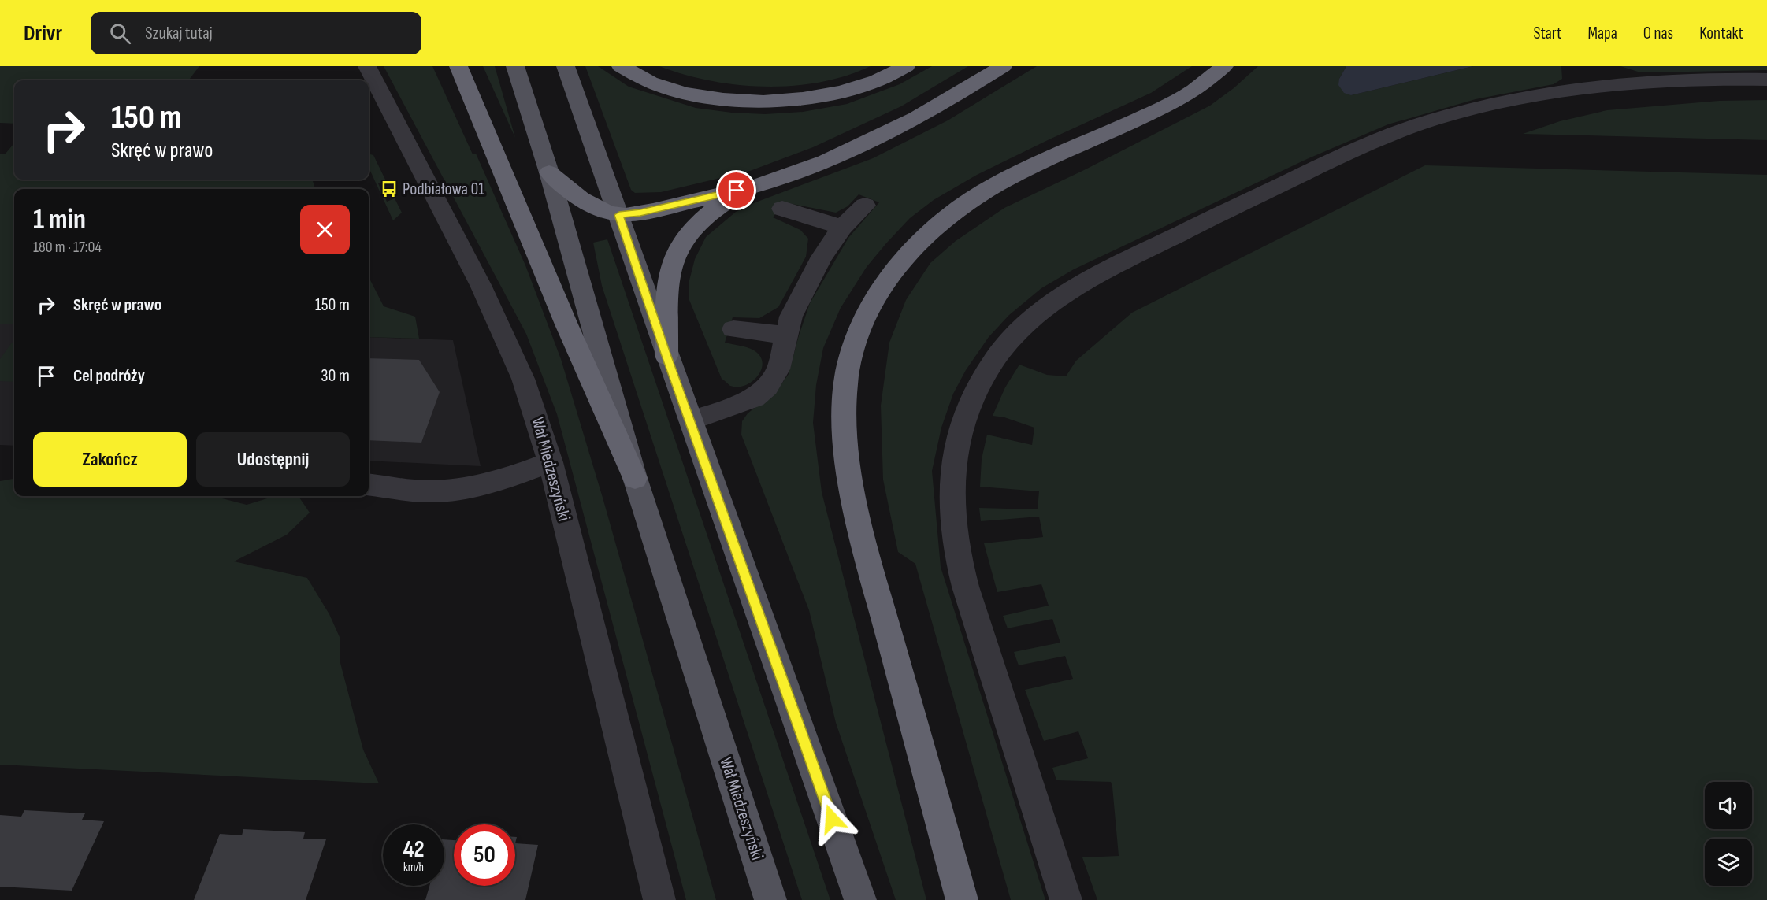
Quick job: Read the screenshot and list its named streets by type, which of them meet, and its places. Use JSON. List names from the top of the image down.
{
  "streets": {
    "main road": ["Wał Miedzeszyński"]
  },
  "places": {
    "bus stop": ["Podbiałowa 01"]
  },
  "page": {
    "header": "Drivr",
    "search": "Szukaj tutaj",
    "nav": [
      "Start",
      "Mapa",
      "O nas",
      "Kontakt"
    ],
    "turn": ["150 m", "Skręć w prawo"],
    "heading": ["1 min", "180 m · 17:04"],
    "list": [
      {
        "name": "Skręć w prawo",
        "value": "150 m"
      },
      {
        "name": "Cel podróży",
        "value": "30 m"
      }
    ],
    "buttons": ["Zakończ", "Udostępnij"],
    "speed": "42 km/h",
    "limit": "50"
  }
}
